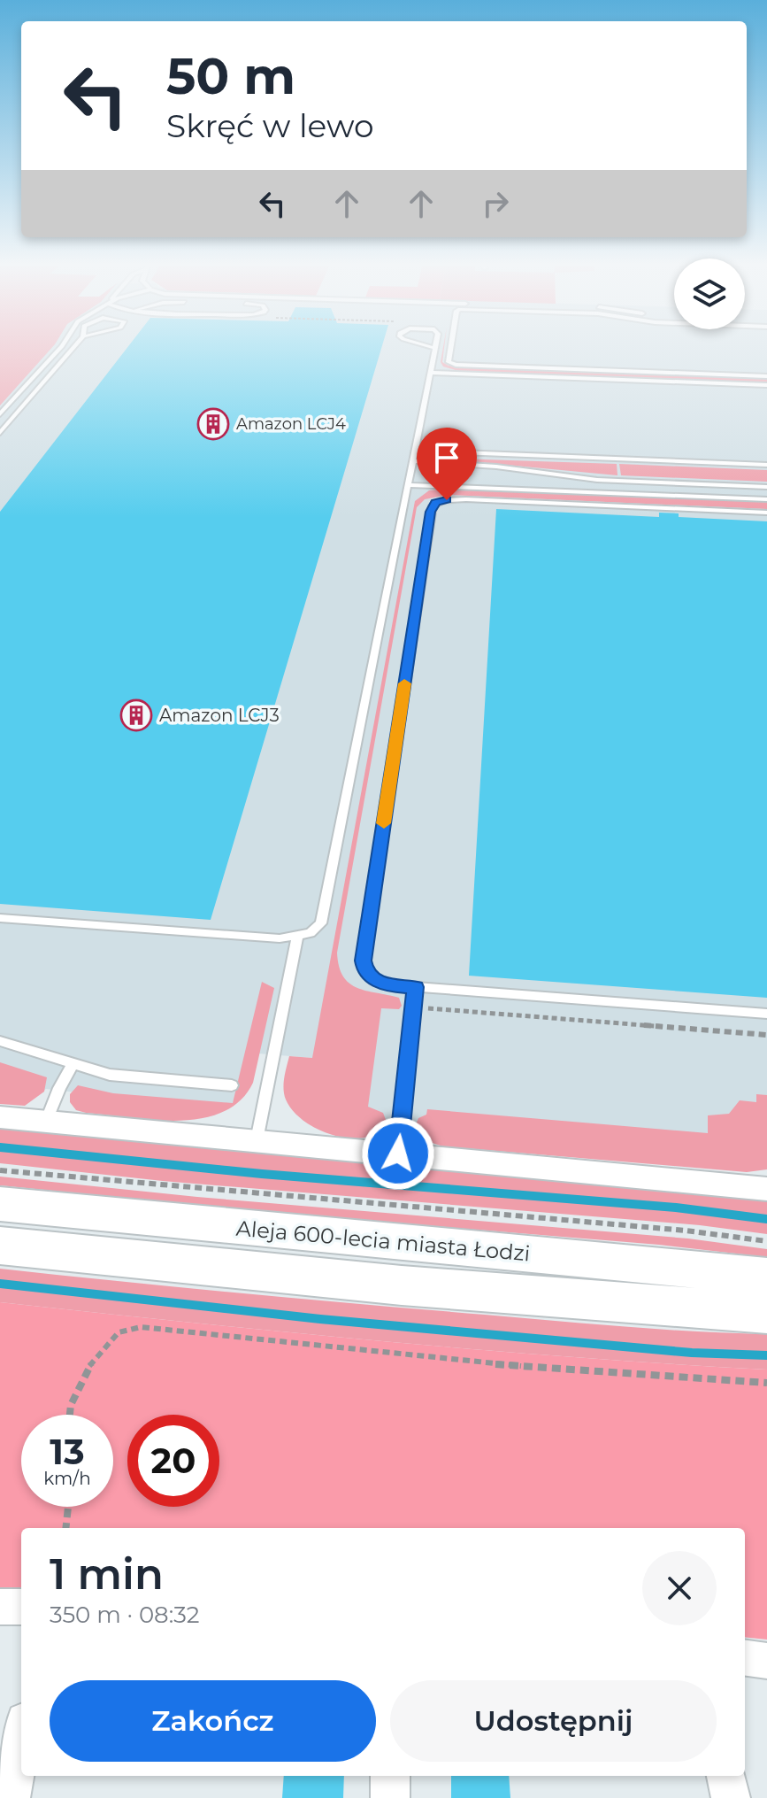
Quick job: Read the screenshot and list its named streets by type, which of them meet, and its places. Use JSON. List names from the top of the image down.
{
  "streets": {
    "main road": ["Aleja 600-lecia miasta Łodzi"]
  },
  "places": {
    "building": ["Amazon LCJ4", "Amazon LCJ3"]
  },
  "page": {
    "turn": ["50 m", "Skręć w lewo"],
    "speed": "13 km/h",
    "limit": "20",
    "heading": ["1 min", "350 m · 08:32"],
    "buttons": ["Zakończ", "Udostępnij"]
  }
}
